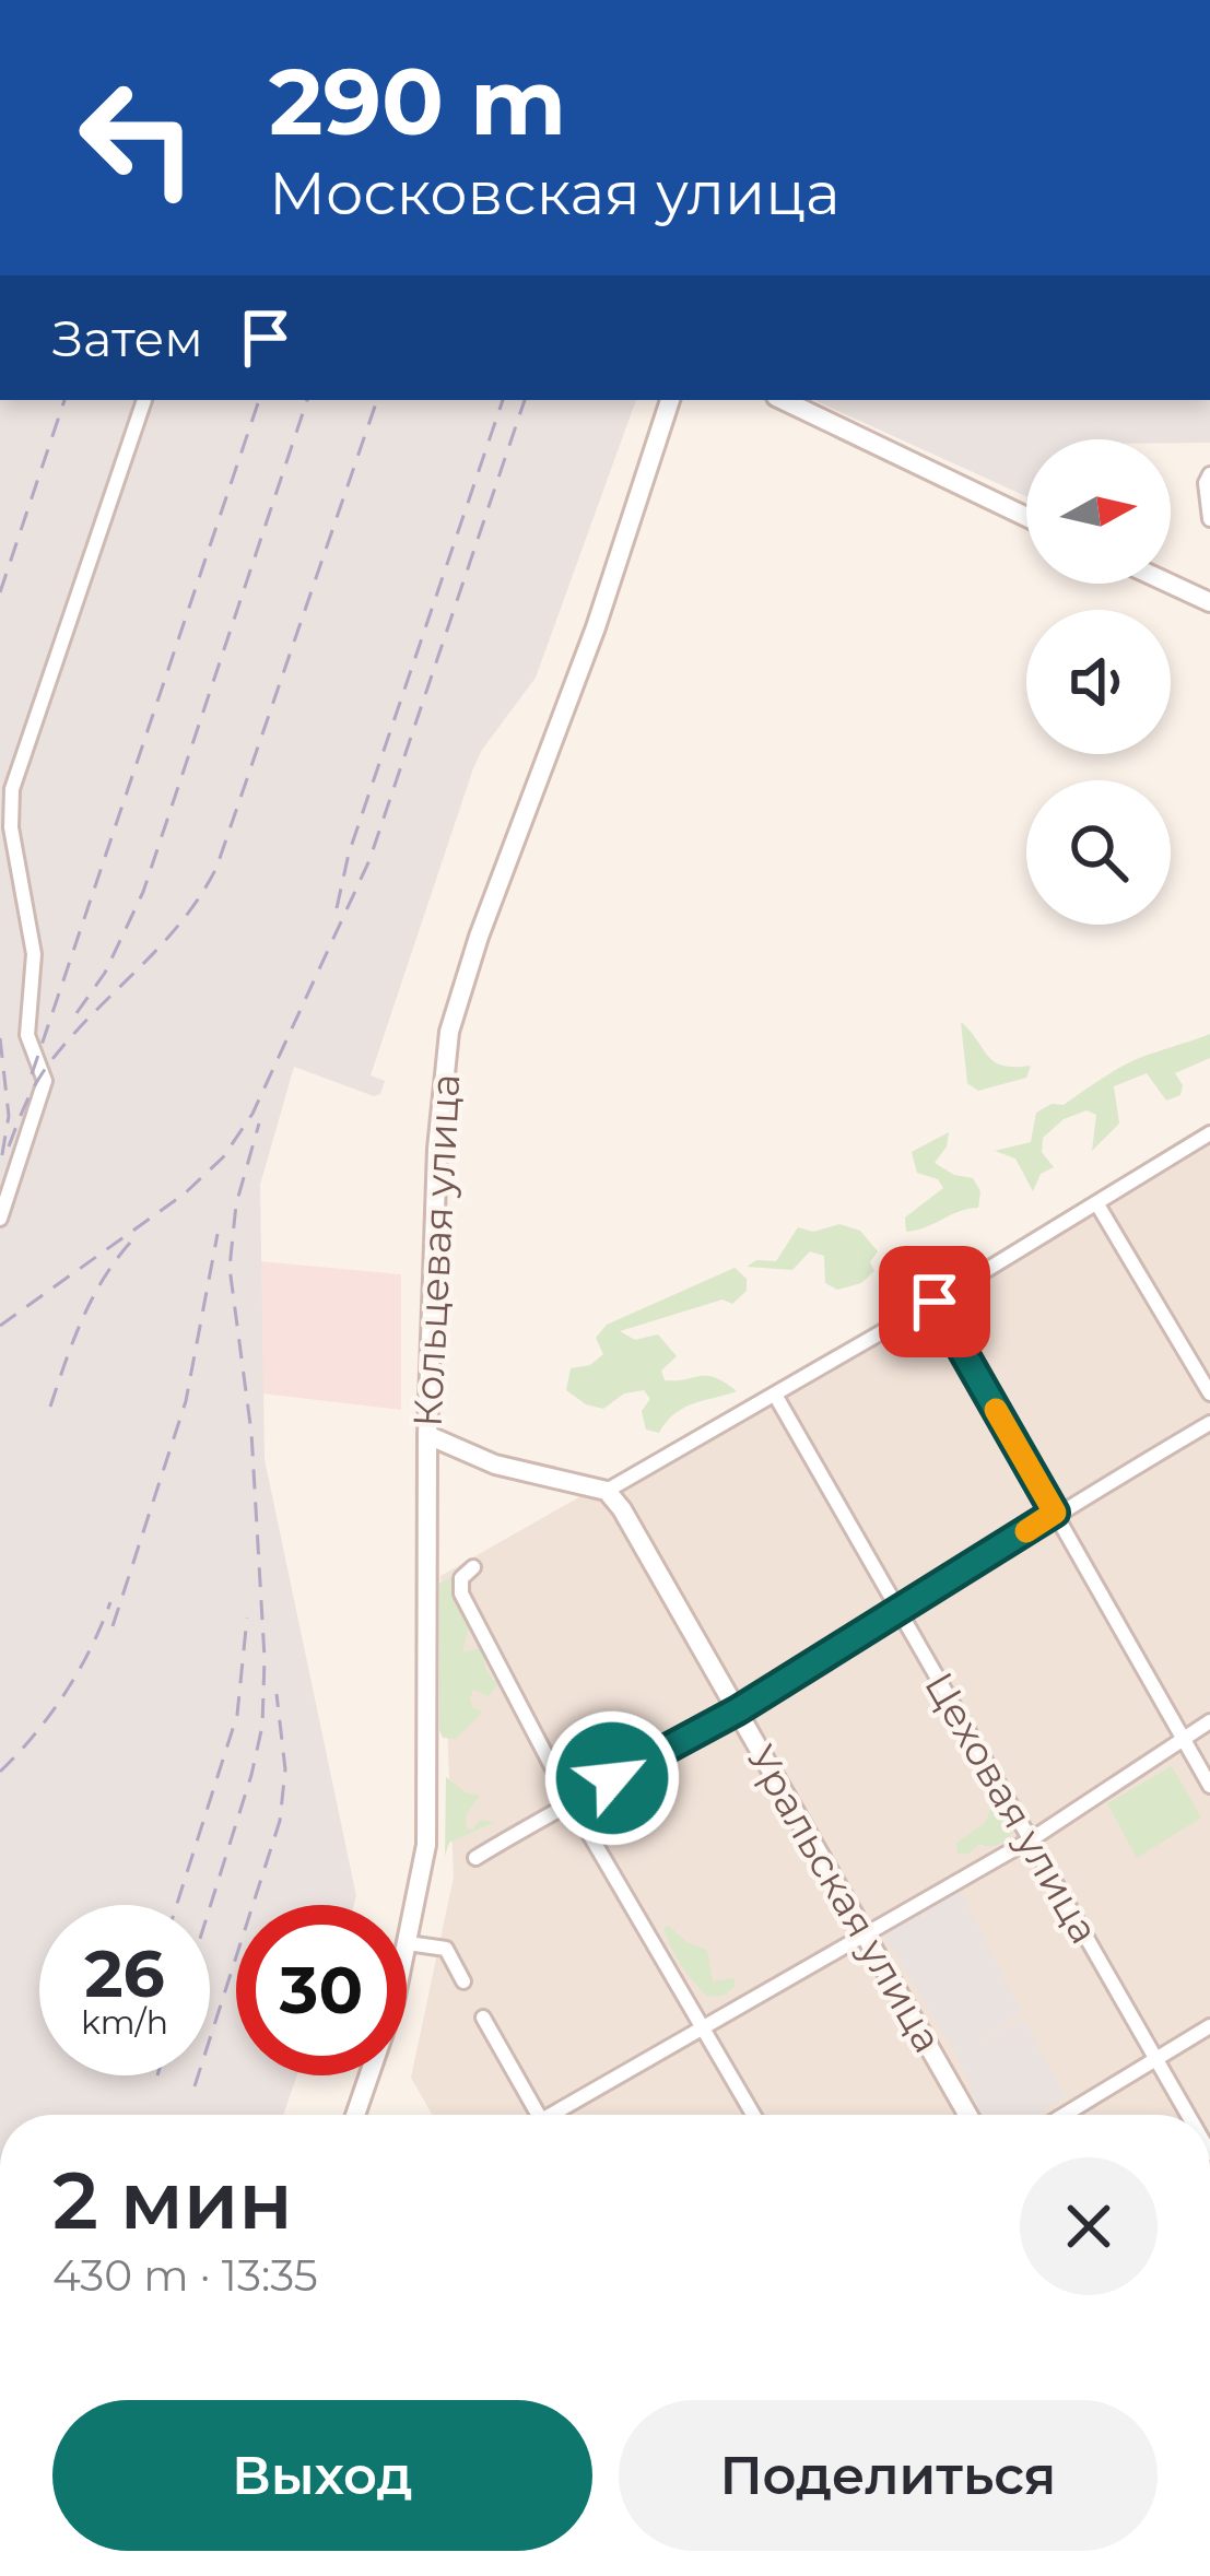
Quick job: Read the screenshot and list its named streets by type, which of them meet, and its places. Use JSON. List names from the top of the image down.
{
  "streets": {
    "street": ["Кольцевая улица", "Цеховая улица", "Уральская улица"]
  },
  "north": "right",
  "page": {
    "turn": ["290 m", "Московская улица"],
    "then": "Затем",
    "speed": "26 km/h",
    "limit": "30",
    "heading": ["2 мин", "430 m · 13:35"],
    "buttons": ["Выход", "Поделиться"]
  }
}
